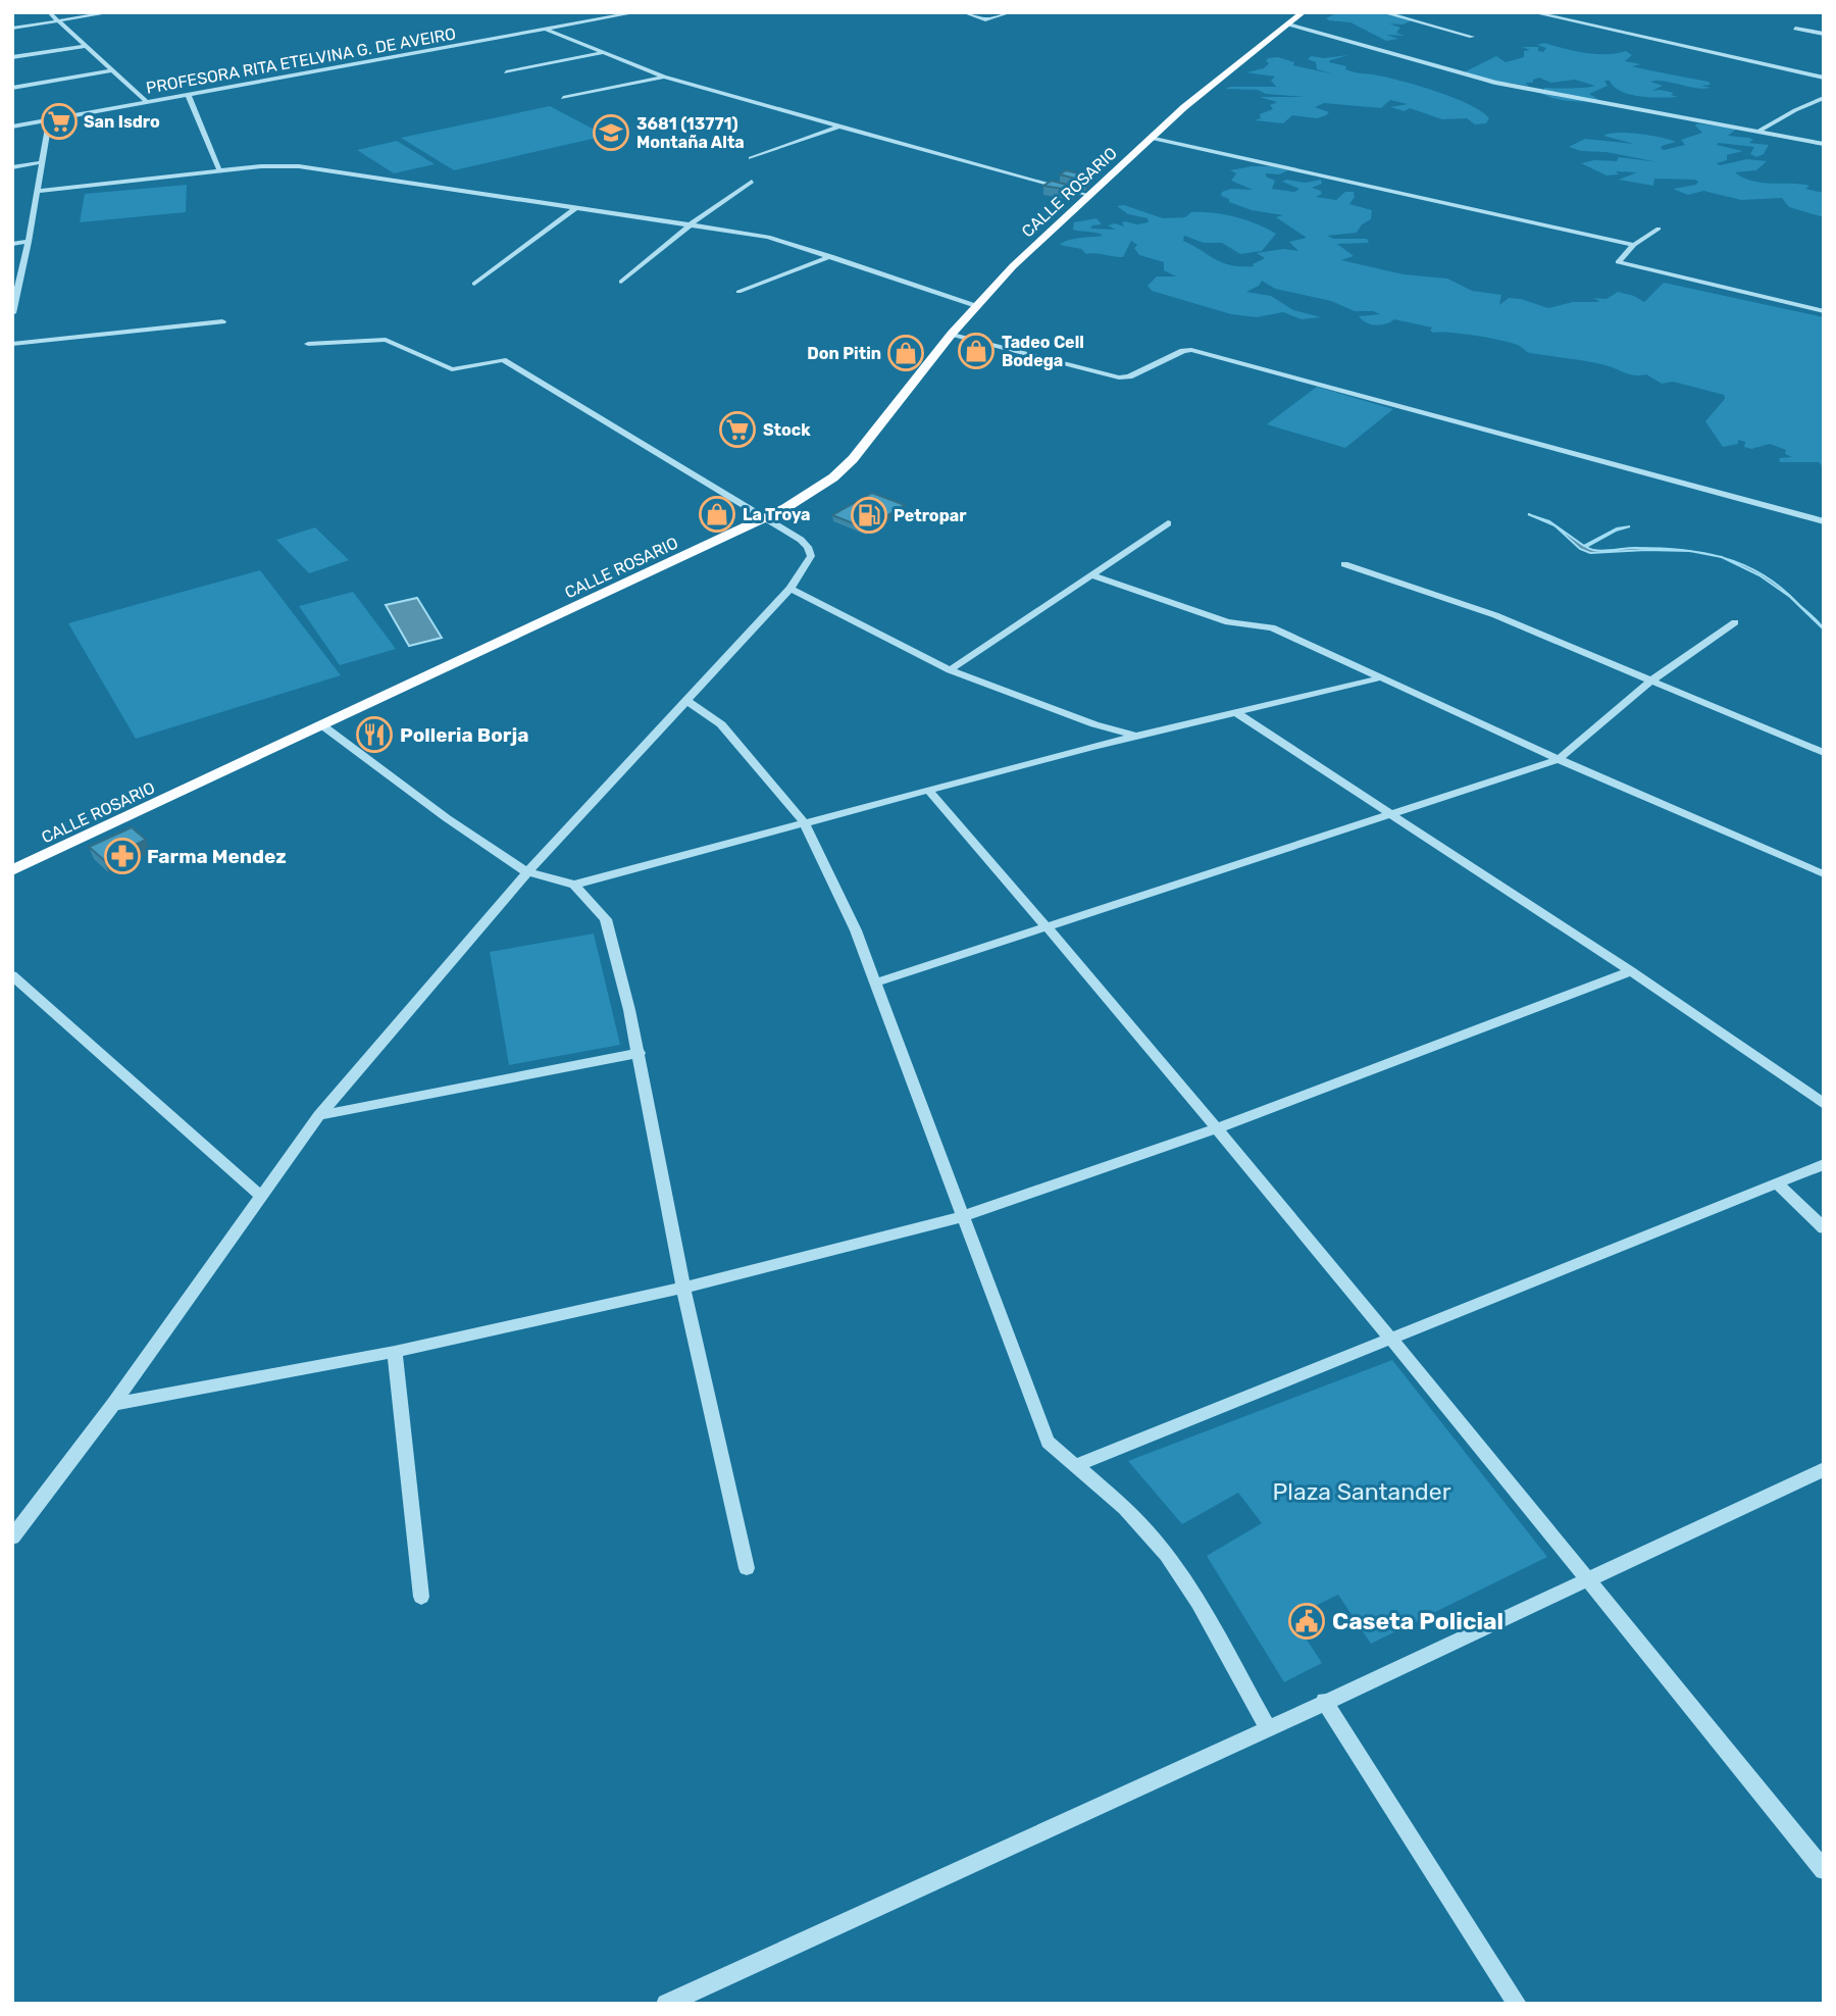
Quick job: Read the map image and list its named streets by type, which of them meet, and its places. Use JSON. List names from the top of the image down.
{
  "streets": {
    "main road": ["CALLE ROSARIO"],
    "street": ["PROFESORA RITA ETELVINA G. DE AVEIRO"]
  },
  "parks": ["Plaza Santander"],
  "places": {
    "supermarket": ["San Isdro", "Stock"],
    "school or university": ["3681 (13771) Montaña Alta"],
    "shop": ["Tadeo Cell Bodega", "Don Pitin", "La Troya"],
    "fuel station": ["Petropar"],
    "restaurant": ["Polleria Borja"],
    "pharmacy": ["Farma Mendez"],
    "public building": ["Caseta Policial"]
  }
}
